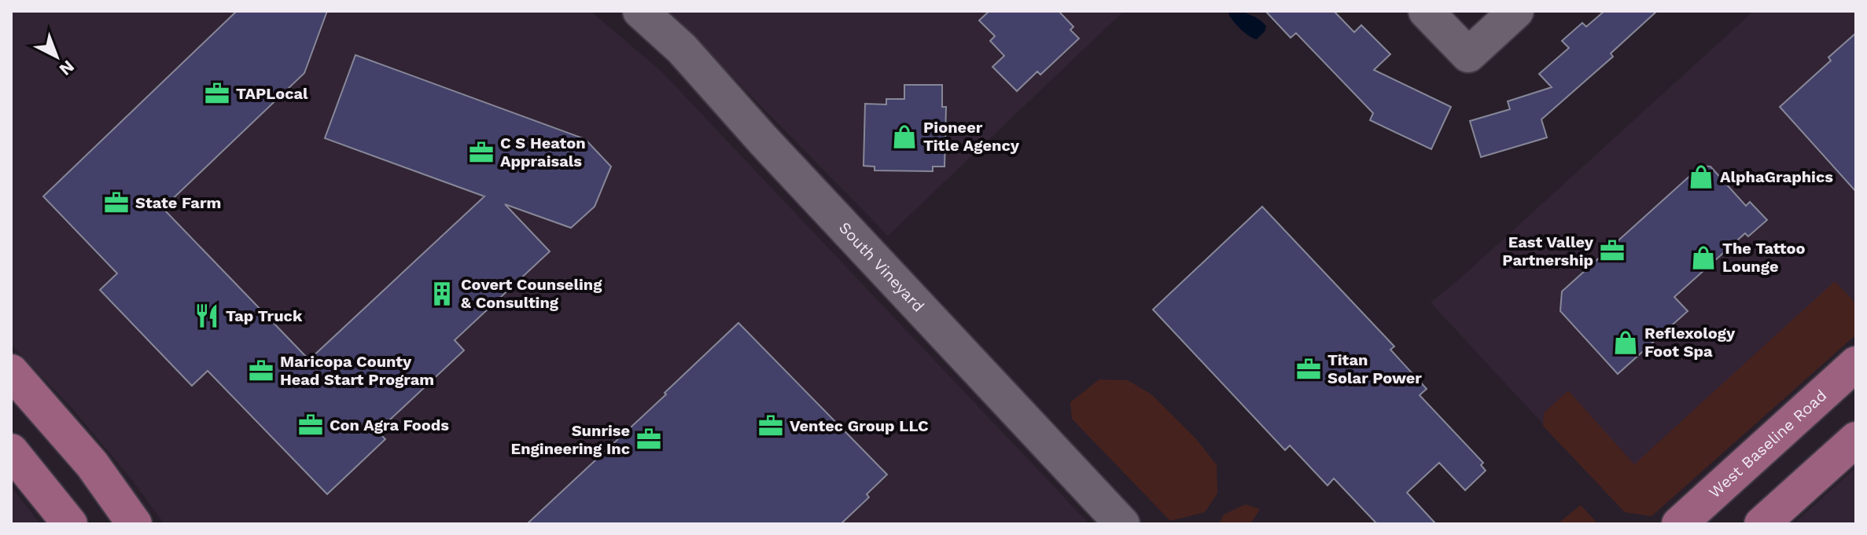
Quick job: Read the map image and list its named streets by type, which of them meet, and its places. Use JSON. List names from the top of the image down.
{
  "streets": {
    "main road": ["West Baseline Road"],
    "street": ["South Vineyard"]
  },
  "places": {
    "office": [
      "TAPLocal",
      "C S Heaton Appraisals",
      "State Farm",
      "East Valley Partnership",
      "Titan Solar Power",
      "Maricopa County Head Start Program",
      "Con Agra Foods",
      "Ventec Group LLC",
      "Sunrise Engineering Inc"
    ],
    "shop": [
      "Pioneer Title Agency",
      "AlphaGraphics",
      "The Tattoo Lounge",
      "Reflexology Foot Spa"
    ],
    "building": ["Covert Counseling & Consulting"],
    "restaurant": ["Tap Truck"]
  },
  "north": "bottom right"
}
